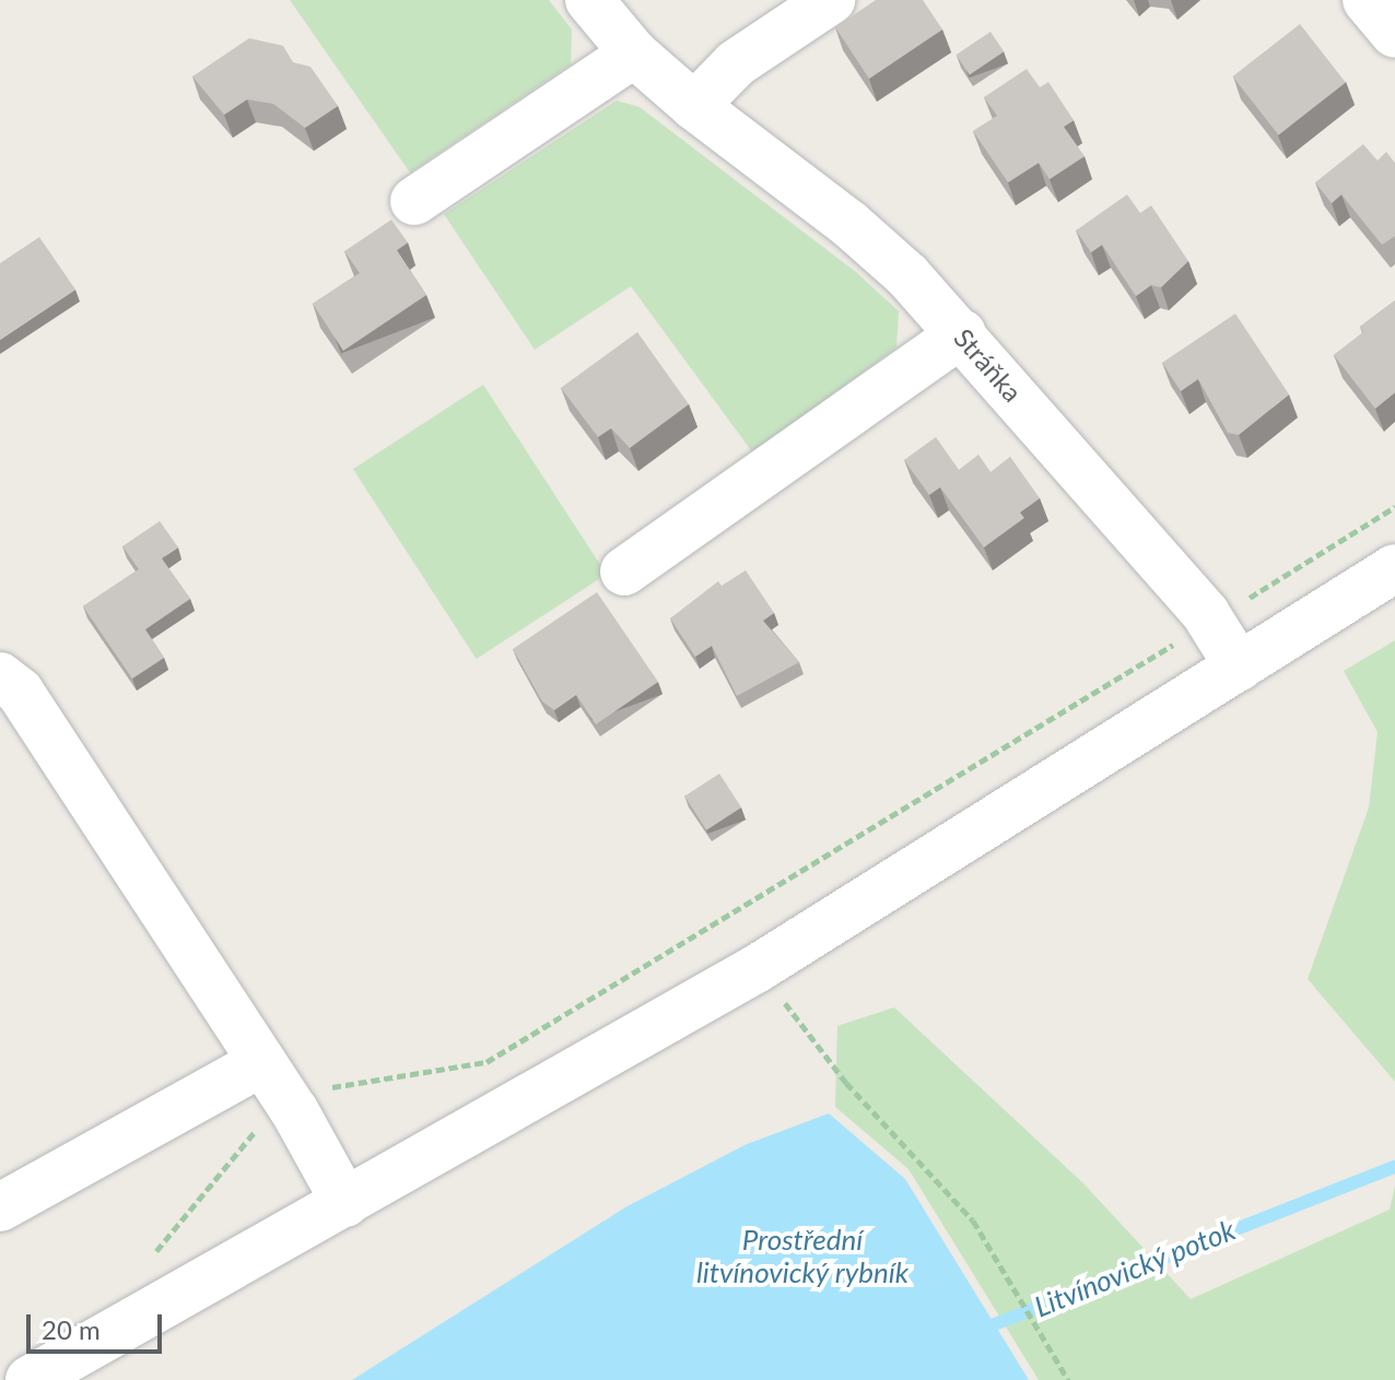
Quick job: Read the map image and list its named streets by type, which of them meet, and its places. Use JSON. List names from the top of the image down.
{
  "streets": {
    "street": ["Stráňka"]
  },
  "water": ["Prostřední litvínovický rybník", "Litvínovický potok"],
  "scale_bar": "20 m"
}
